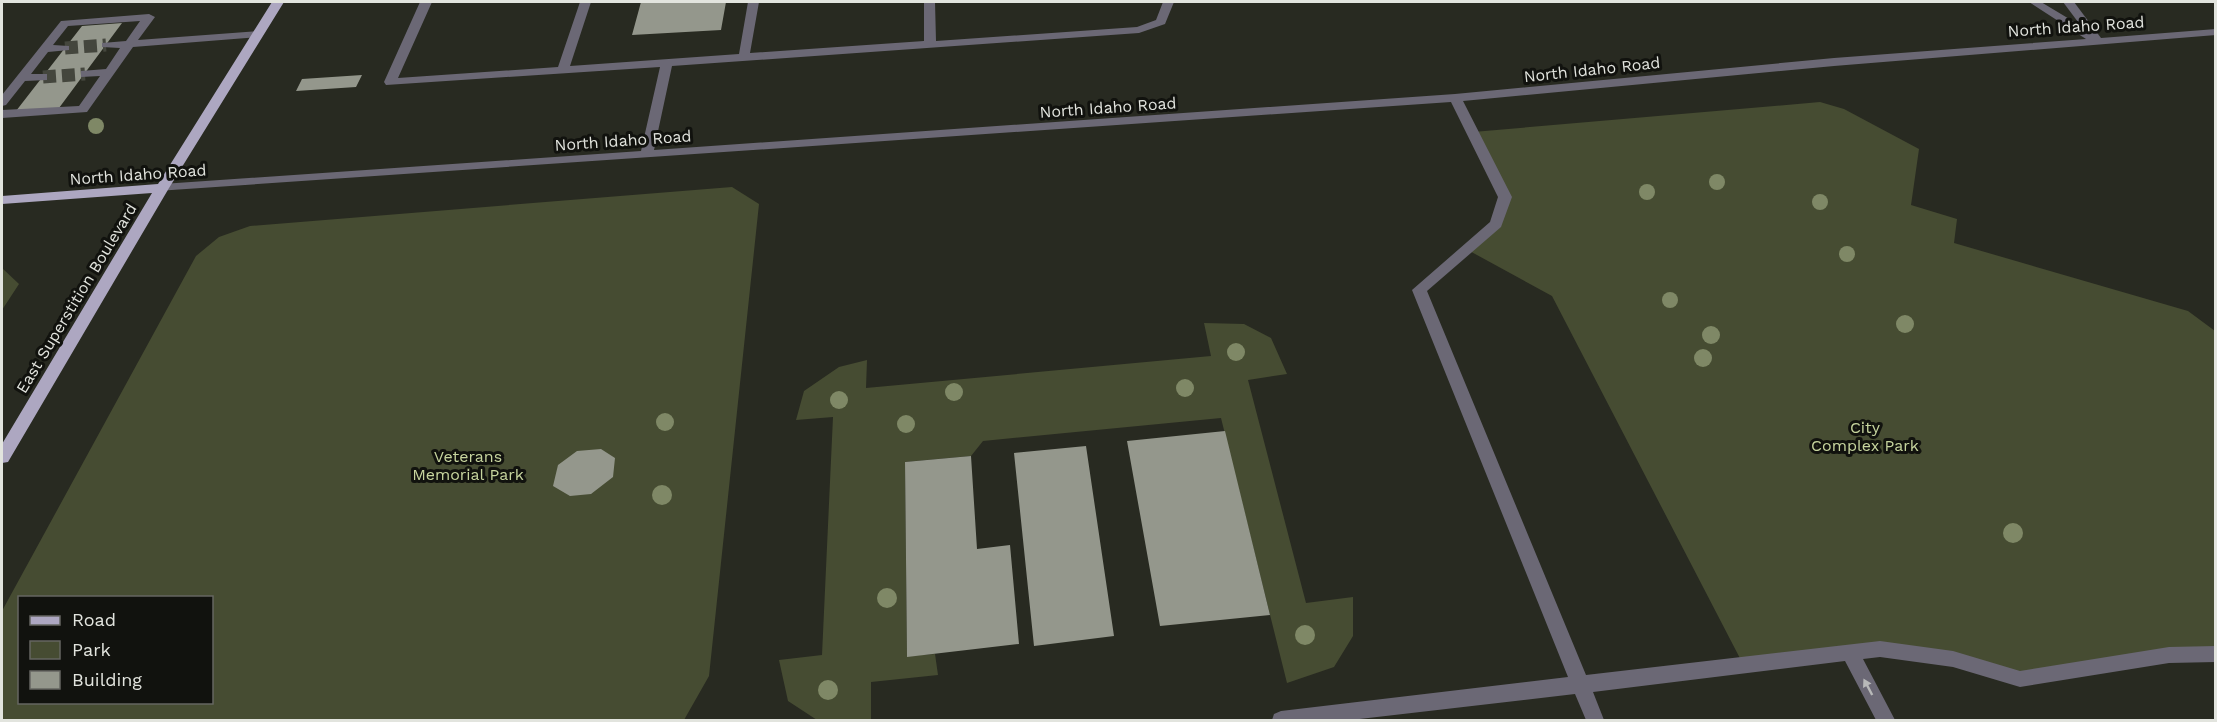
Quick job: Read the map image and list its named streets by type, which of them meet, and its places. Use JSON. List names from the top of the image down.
{
  "streets": {
    "main road": ["North Idaho Road", "East Superstition Boulevard"]
  },
  "crossings": [
    ["North Idaho Road", "East Superstition Boulevard"]
  ],
  "parks": ["City Complex Park", "Veterans Memorial Park"],
  "legend": ["Road", "Park", "Building"]
}
